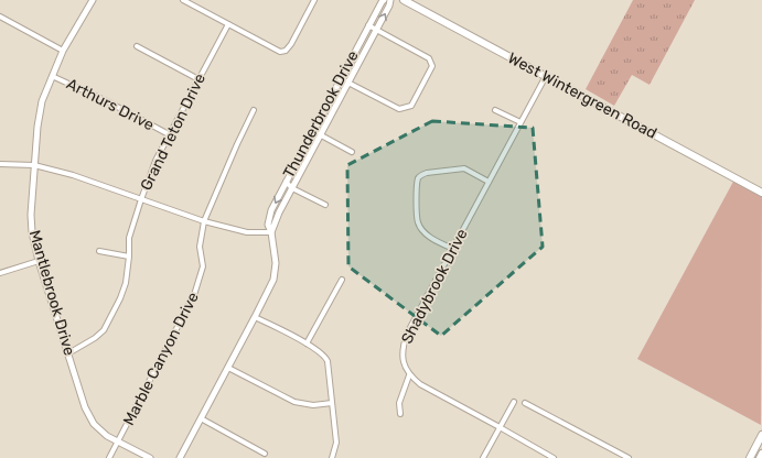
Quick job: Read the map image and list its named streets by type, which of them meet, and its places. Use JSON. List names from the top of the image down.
{
  "streets": {
    "main road": ["West Wintergreen Road"],
    "street": [
      "Arthurs Drive",
      "Thunderbrook Drive",
      "Grand Teton Drive",
      "Shadybrook Drive",
      "Mantlebrook Drive",
      "Marble Canyon Drive"
    ]
  },
  "crossings": [
    ["West Wintergreen Road", "Shadybrook Drive"],
    ["Arthurs Drive", "Grand Teton Drive"],
    ["Arthurs Drive", "Mantlebrook Drive"],
    ["Grand Teton Drive", "Mantlebrook Drive"],
    ["Mantlebrook Drive", "Marble Canyon Drive"]
  ]
}
